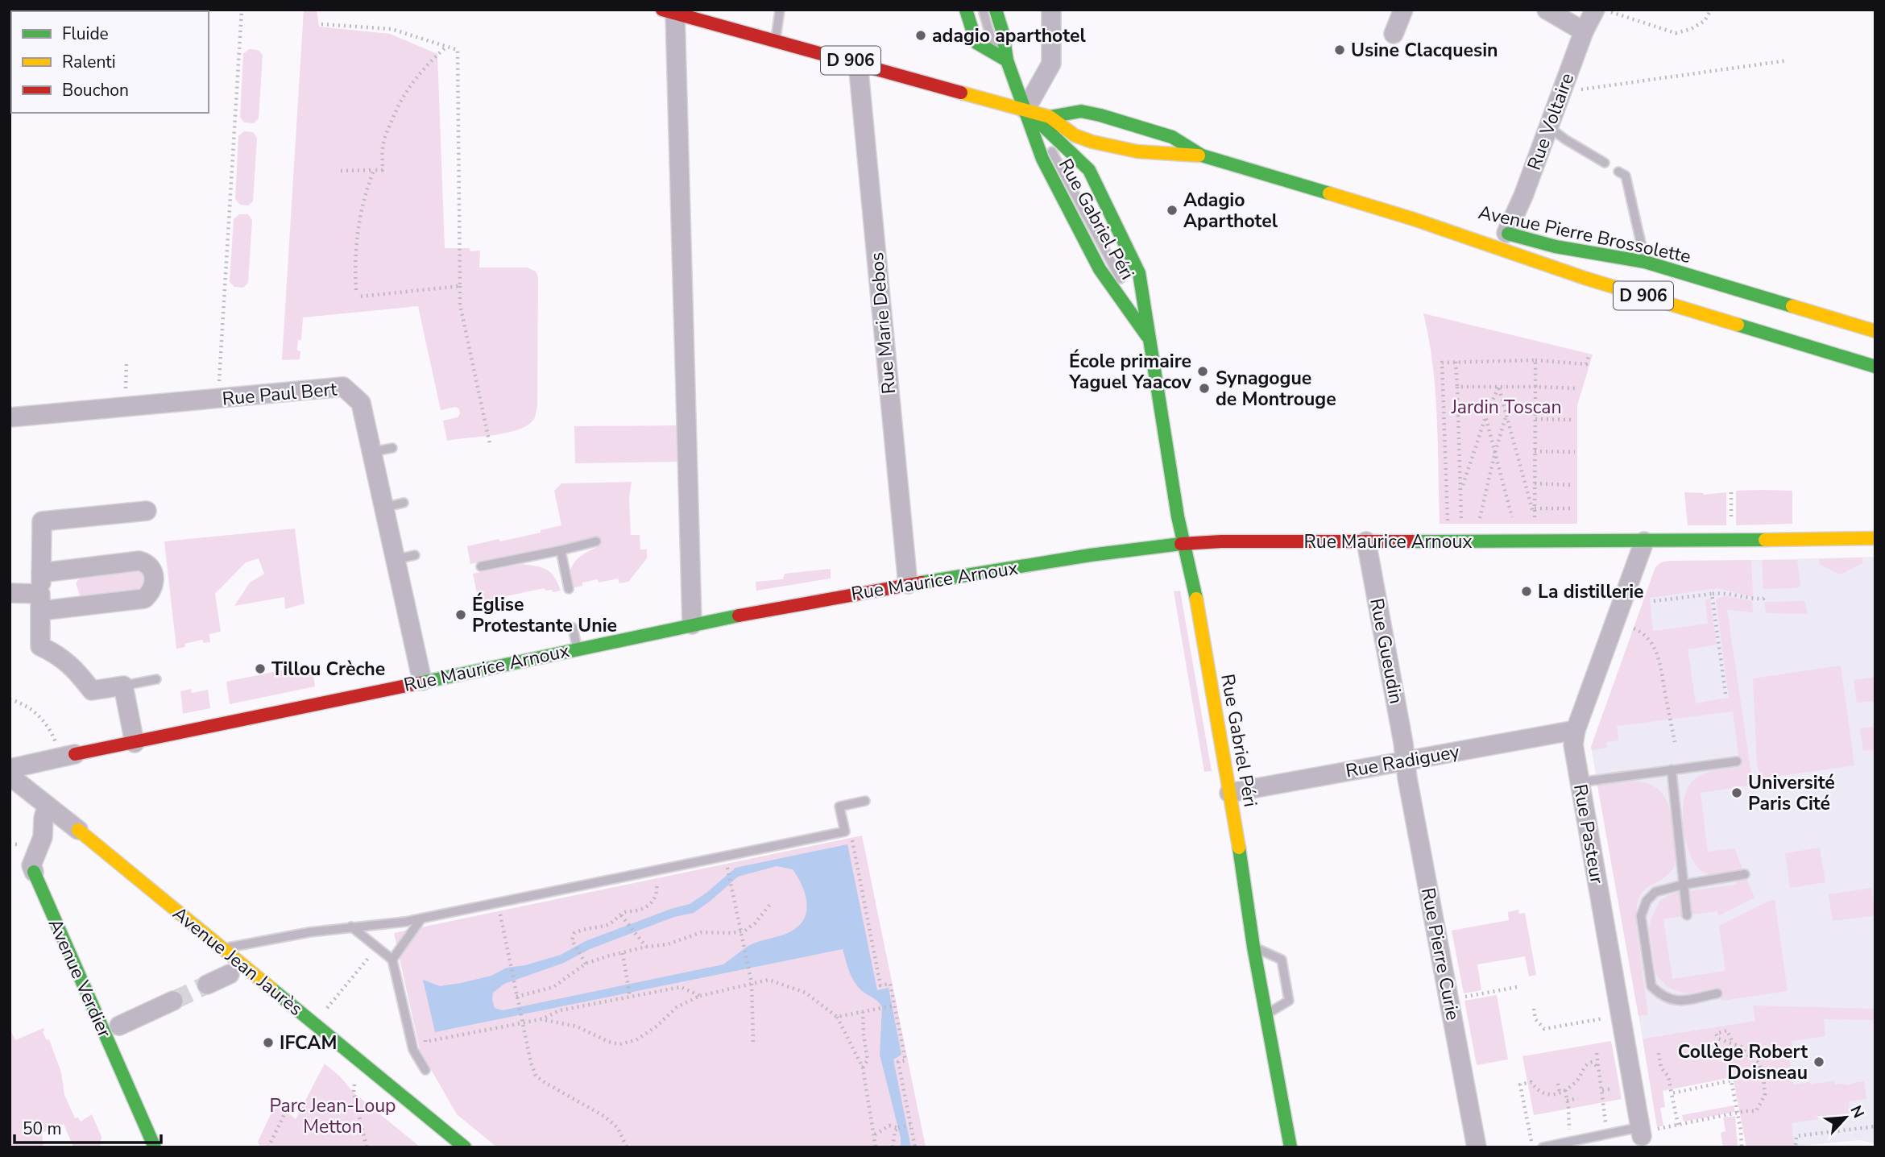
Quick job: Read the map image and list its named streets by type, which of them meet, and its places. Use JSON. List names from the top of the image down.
{
  "streets": {
    "main road": [
      "D 906",
      "Rue Gabriel Péri",
      "Avenue Pierre Brossolette",
      "Rue Maurice Arnoux",
      "Avenue Jean Jaurès",
      "Avenue Verdier"
    ],
    "street": [
      "Rue Voltaire",
      "Rue Marie Debos",
      "Rue Paul Bert",
      "Rue Gueudin",
      "Rue Radiguey",
      "Rue Pasteur",
      "Rue Pierre Curie"
    ]
  },
  "crossings": [
    ["Rue Voltaire", "Avenue Pierre Brossolette"],
    ["Rue Gabriel Péri", "Avenue Pierre Brossolette"],
    ["Rue Gabriel Péri", "Rue Maurice Arnoux"],
    ["Rue Gabriel Péri", "Rue Radiguey"],
    ["Avenue Pierre Brossolette", "Rue Marie Debos"],
    ["Rue Marie Debos", "Rue Maurice Arnoux"],
    ["Rue Paul Bert", "Rue Maurice Arnoux"],
    ["Rue Maurice Arnoux", "Rue Gueudin"],
    ["Rue Maurice Arnoux", "Rue Pasteur"],
    ["Rue Gueudin", "Rue Radiguey"],
    ["Rue Gueudin", "Rue Pierre Curie"],
    ["Rue Radiguey", "Rue Pasteur"],
    ["Rue Radiguey", "Rue Pierre Curie"],
    ["Avenue Jean Jaurès", "Avenue Verdier"]
  ],
  "parks": ["Jardin Toscan", "Parc Jean-Loup Metton"],
  "places": [
    "adagio aparthotel",
    "Usine Clacquesin",
    "Adagio Aparthotel",
    "École primaire Yaguel Yaacov",
    "Synagogue de Montrouge",
    "La distillerie",
    "Église Protestante Unie",
    "Tillou Crèche",
    "Université Paris Cité",
    "IFCAM",
    "Collège Robert Doisneau"
  ],
  "legend": ["Fluide", "Ralenti", "Bouchon"],
  "scale_bar": "50 m",
  "north": "top right"
}
